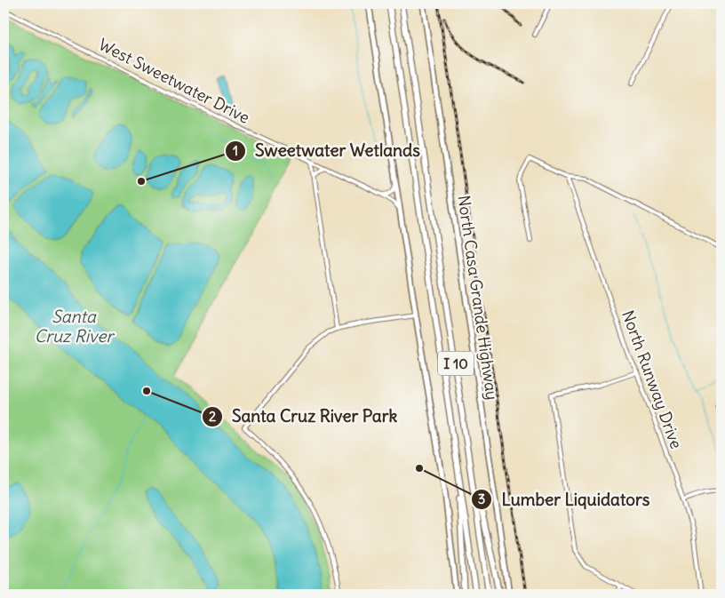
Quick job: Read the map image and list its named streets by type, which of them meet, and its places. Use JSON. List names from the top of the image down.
{
  "streets": {
    "highway": ["I 10"],
    "main road": ["North Casa Grande Highway"],
    "street": ["West Sweetwater Drive", "North Runway Drive"]
  },
  "water": ["Santa Cruz River"],
  "places": ["Sweetwater Wetlands", "Santa Cruz River Park", "Lumber Liquidators"]
}
